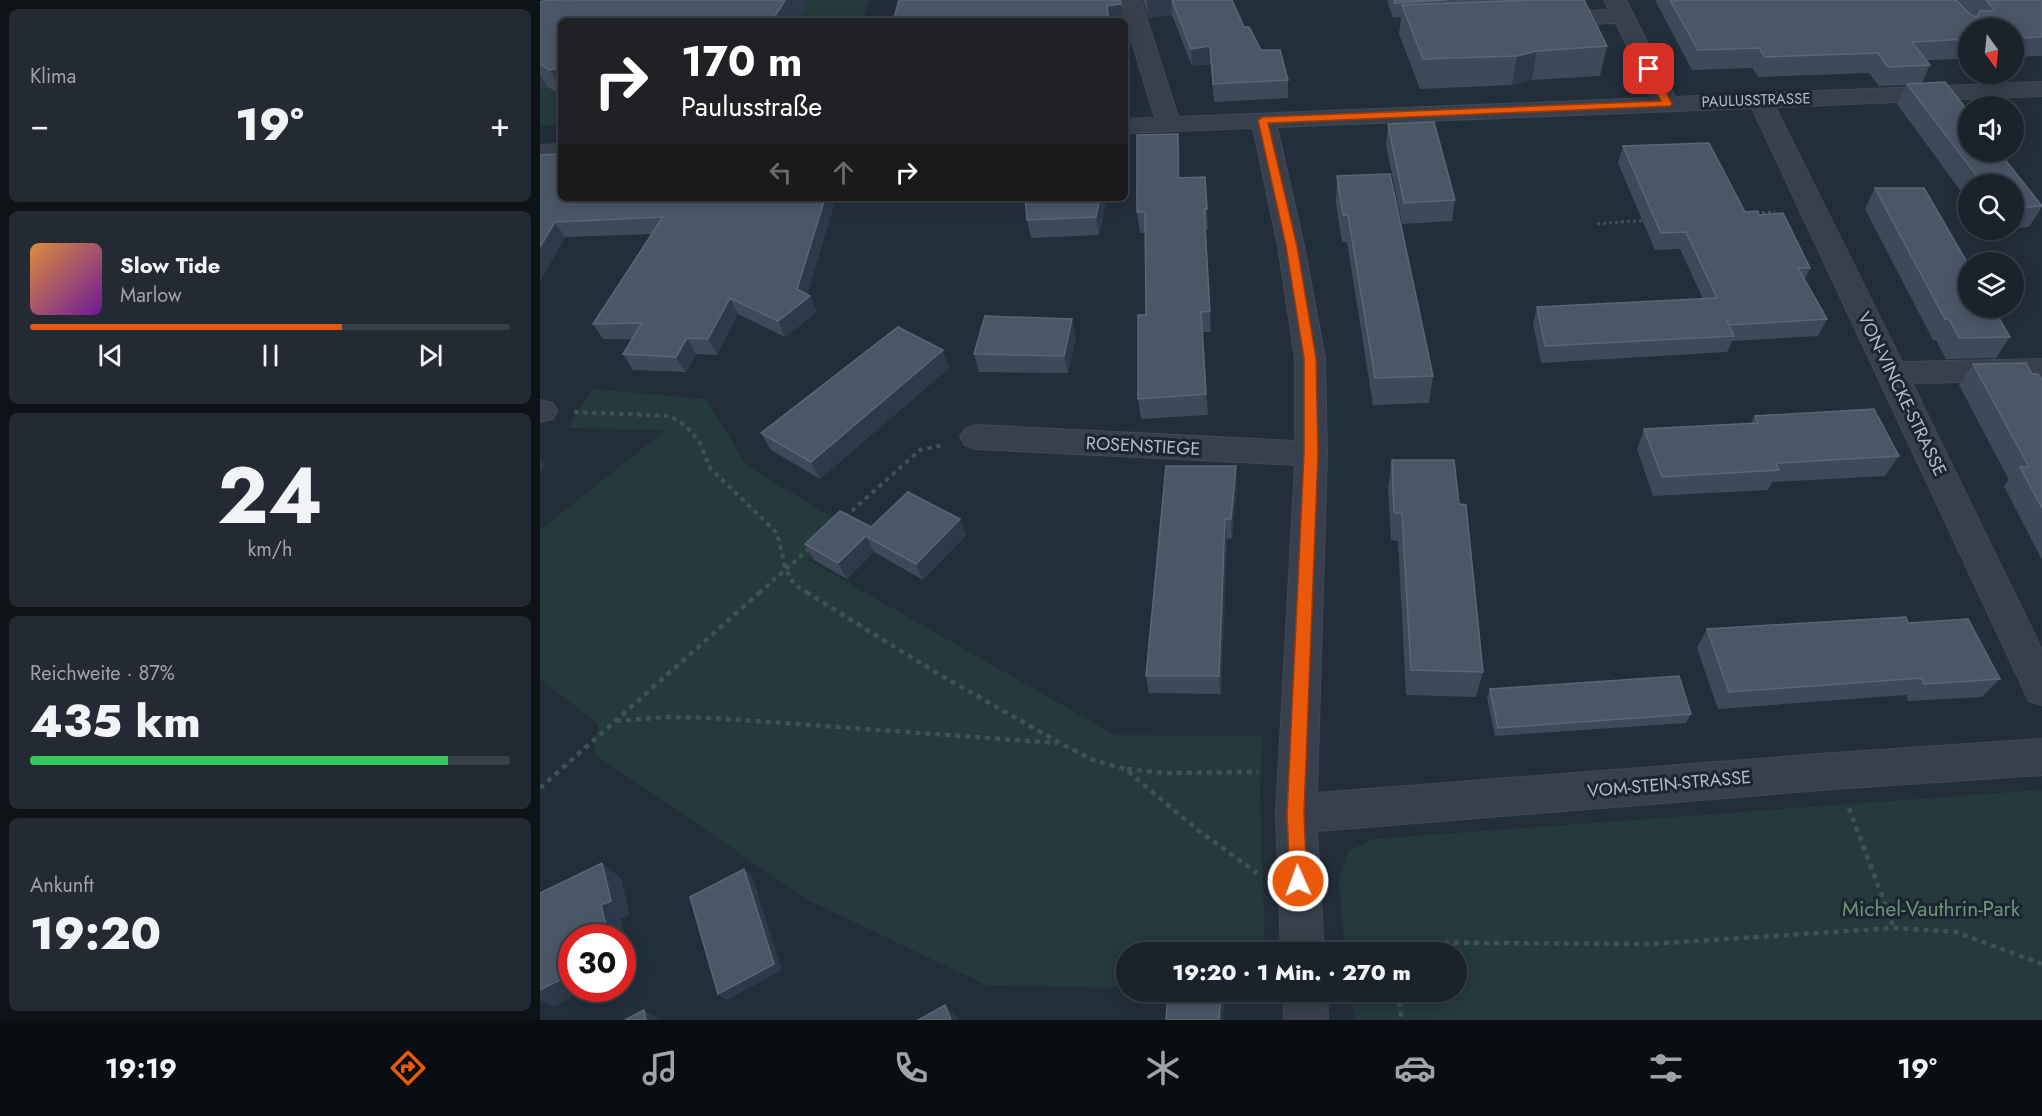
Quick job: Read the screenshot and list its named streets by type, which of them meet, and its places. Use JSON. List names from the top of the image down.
{
  "streets": {
    "street": [
      "PAULUSSTRASSE",
      "VON-VINCKE-STRASSE",
      "ROSENSTIEGE",
      "VOM-STEIN-STRASSE"
    ]
  },
  "crossings": [
    ["PAULUSSTRASSE", "VON-VINCKE-STRASSE"]
  ],
  "parks": ["Michel-Vauthrin-Park"],
  "north": "bottom",
  "page": {
    "tile": [
      "Klima",
      ["24", "km/h"],
      ["Reichweite · 87%", "435 km"],
      ["Ankunft", "19:20"]
    ],
    "turn": ["170 m", "Paulusstraße"],
    "heat": ["−", "19°", "+"],
    "song": ["Slow Tide", "Marlow"],
    "limit": "30",
    "trip": "19:20 · 1 Min. · 270 m",
    "tabs": ["19:19", "19°"]
  }
}
